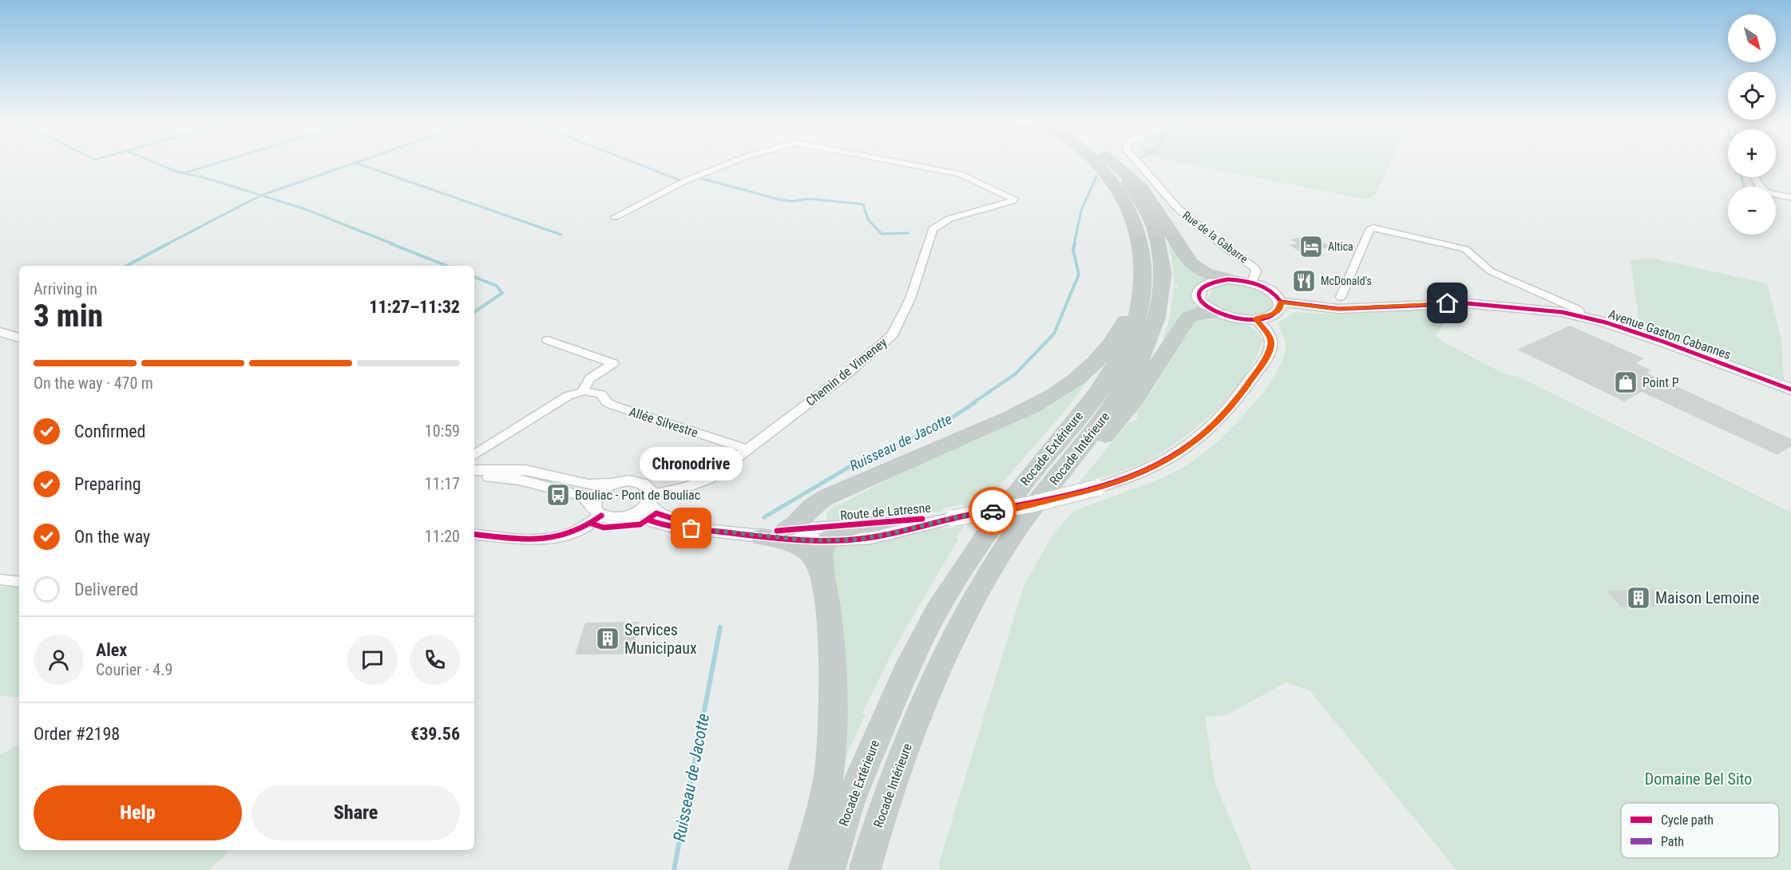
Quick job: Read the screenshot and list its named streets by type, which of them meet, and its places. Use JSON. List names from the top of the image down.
{
  "streets": {
    "highway": ["Rocade Extérieure", "Rocade Intérieure"],
    "main road": ["Avenue Gaston Cabannes"],
    "street": [
      "Rue de la Gabarre",
      "Chemin de Vimeney",
      "Allée Silvestre",
      "Route de Latresne"
    ]
  },
  "crossings": [
    ["Chemin de Vimeney", "Allée Silvestre"],
    ["Chemin de Vimeney", "Route de Latresne"]
  ],
  "water": ["Ruisseau de Jacotte"],
  "parks": ["Domaine Bel Sito"],
  "places": {
    "hotel": ["Altica"],
    "restaurant": ["McDonald's"],
    "shop": ["Point P"],
    "bus stop": ["Bouliac - Pont de Bouliac"],
    "other": ["Chronodrive"],
    "building": ["Maison Lemoine", "Services Municipaux"]
  },
  "legend": ["Cycle path", "Path"],
  "north": "bottom right",
  "page": {
    "map_buttons": ["+", "−"],
    "heading": ["3 min", "Arriving in", "11:27–11:32"],
    "panel": [
      "Alex",
      "Courier · 4.9",
      "Order #2198",
      "€39.56"
    ],
    "bar": "On the way · 470 m",
    "list": [
      ["Confirmed", "10:59"],
      ["Preparing", "11:17"],
      ["On the way", "11:20"],
      "Delivered"
    ],
    "bubble": "Chronodrive",
    "buttons": ["Help", "Share"]
  }
}
